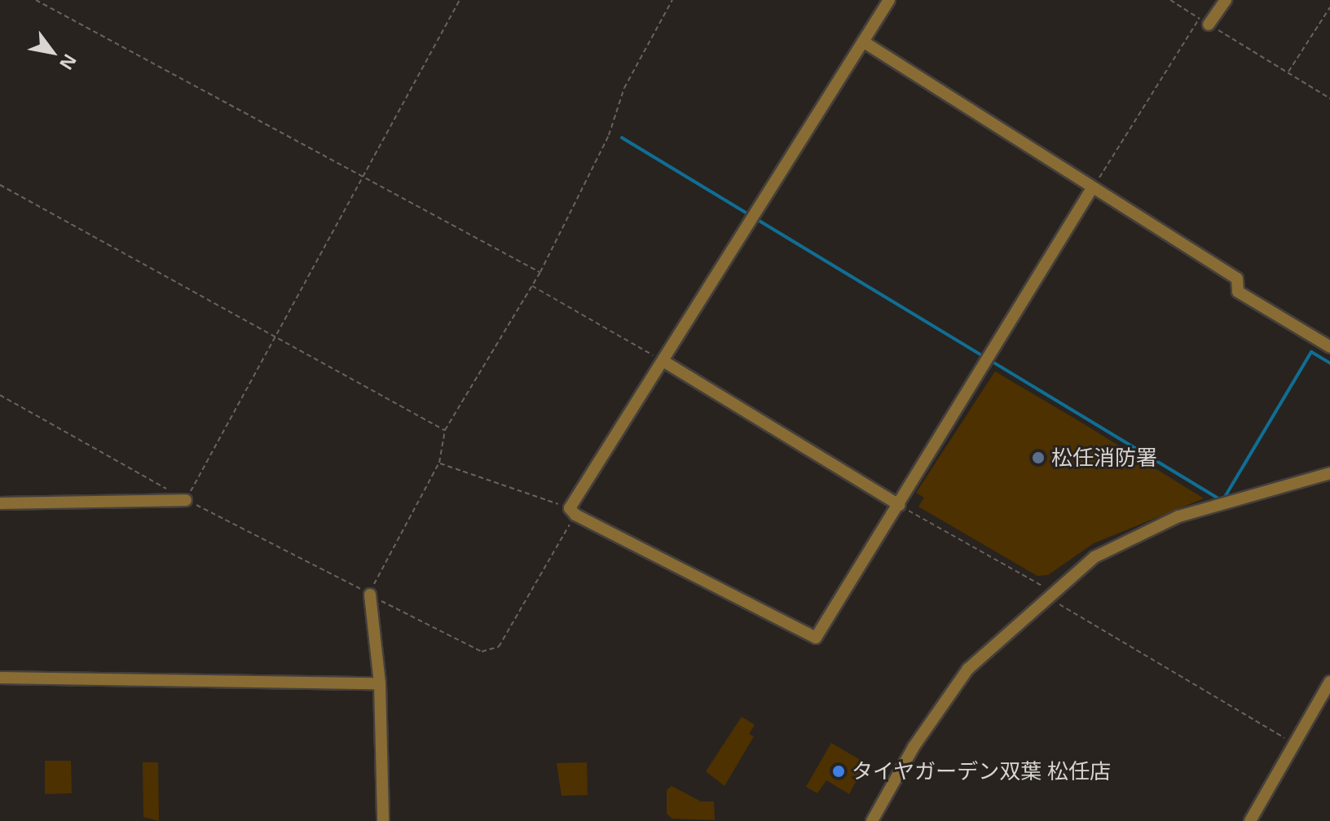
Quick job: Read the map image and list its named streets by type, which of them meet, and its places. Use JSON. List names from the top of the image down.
{
  "places": ["松任消防署", "タイヤガーデン双葉 松任店"],
  "north": "bottom right"
}
